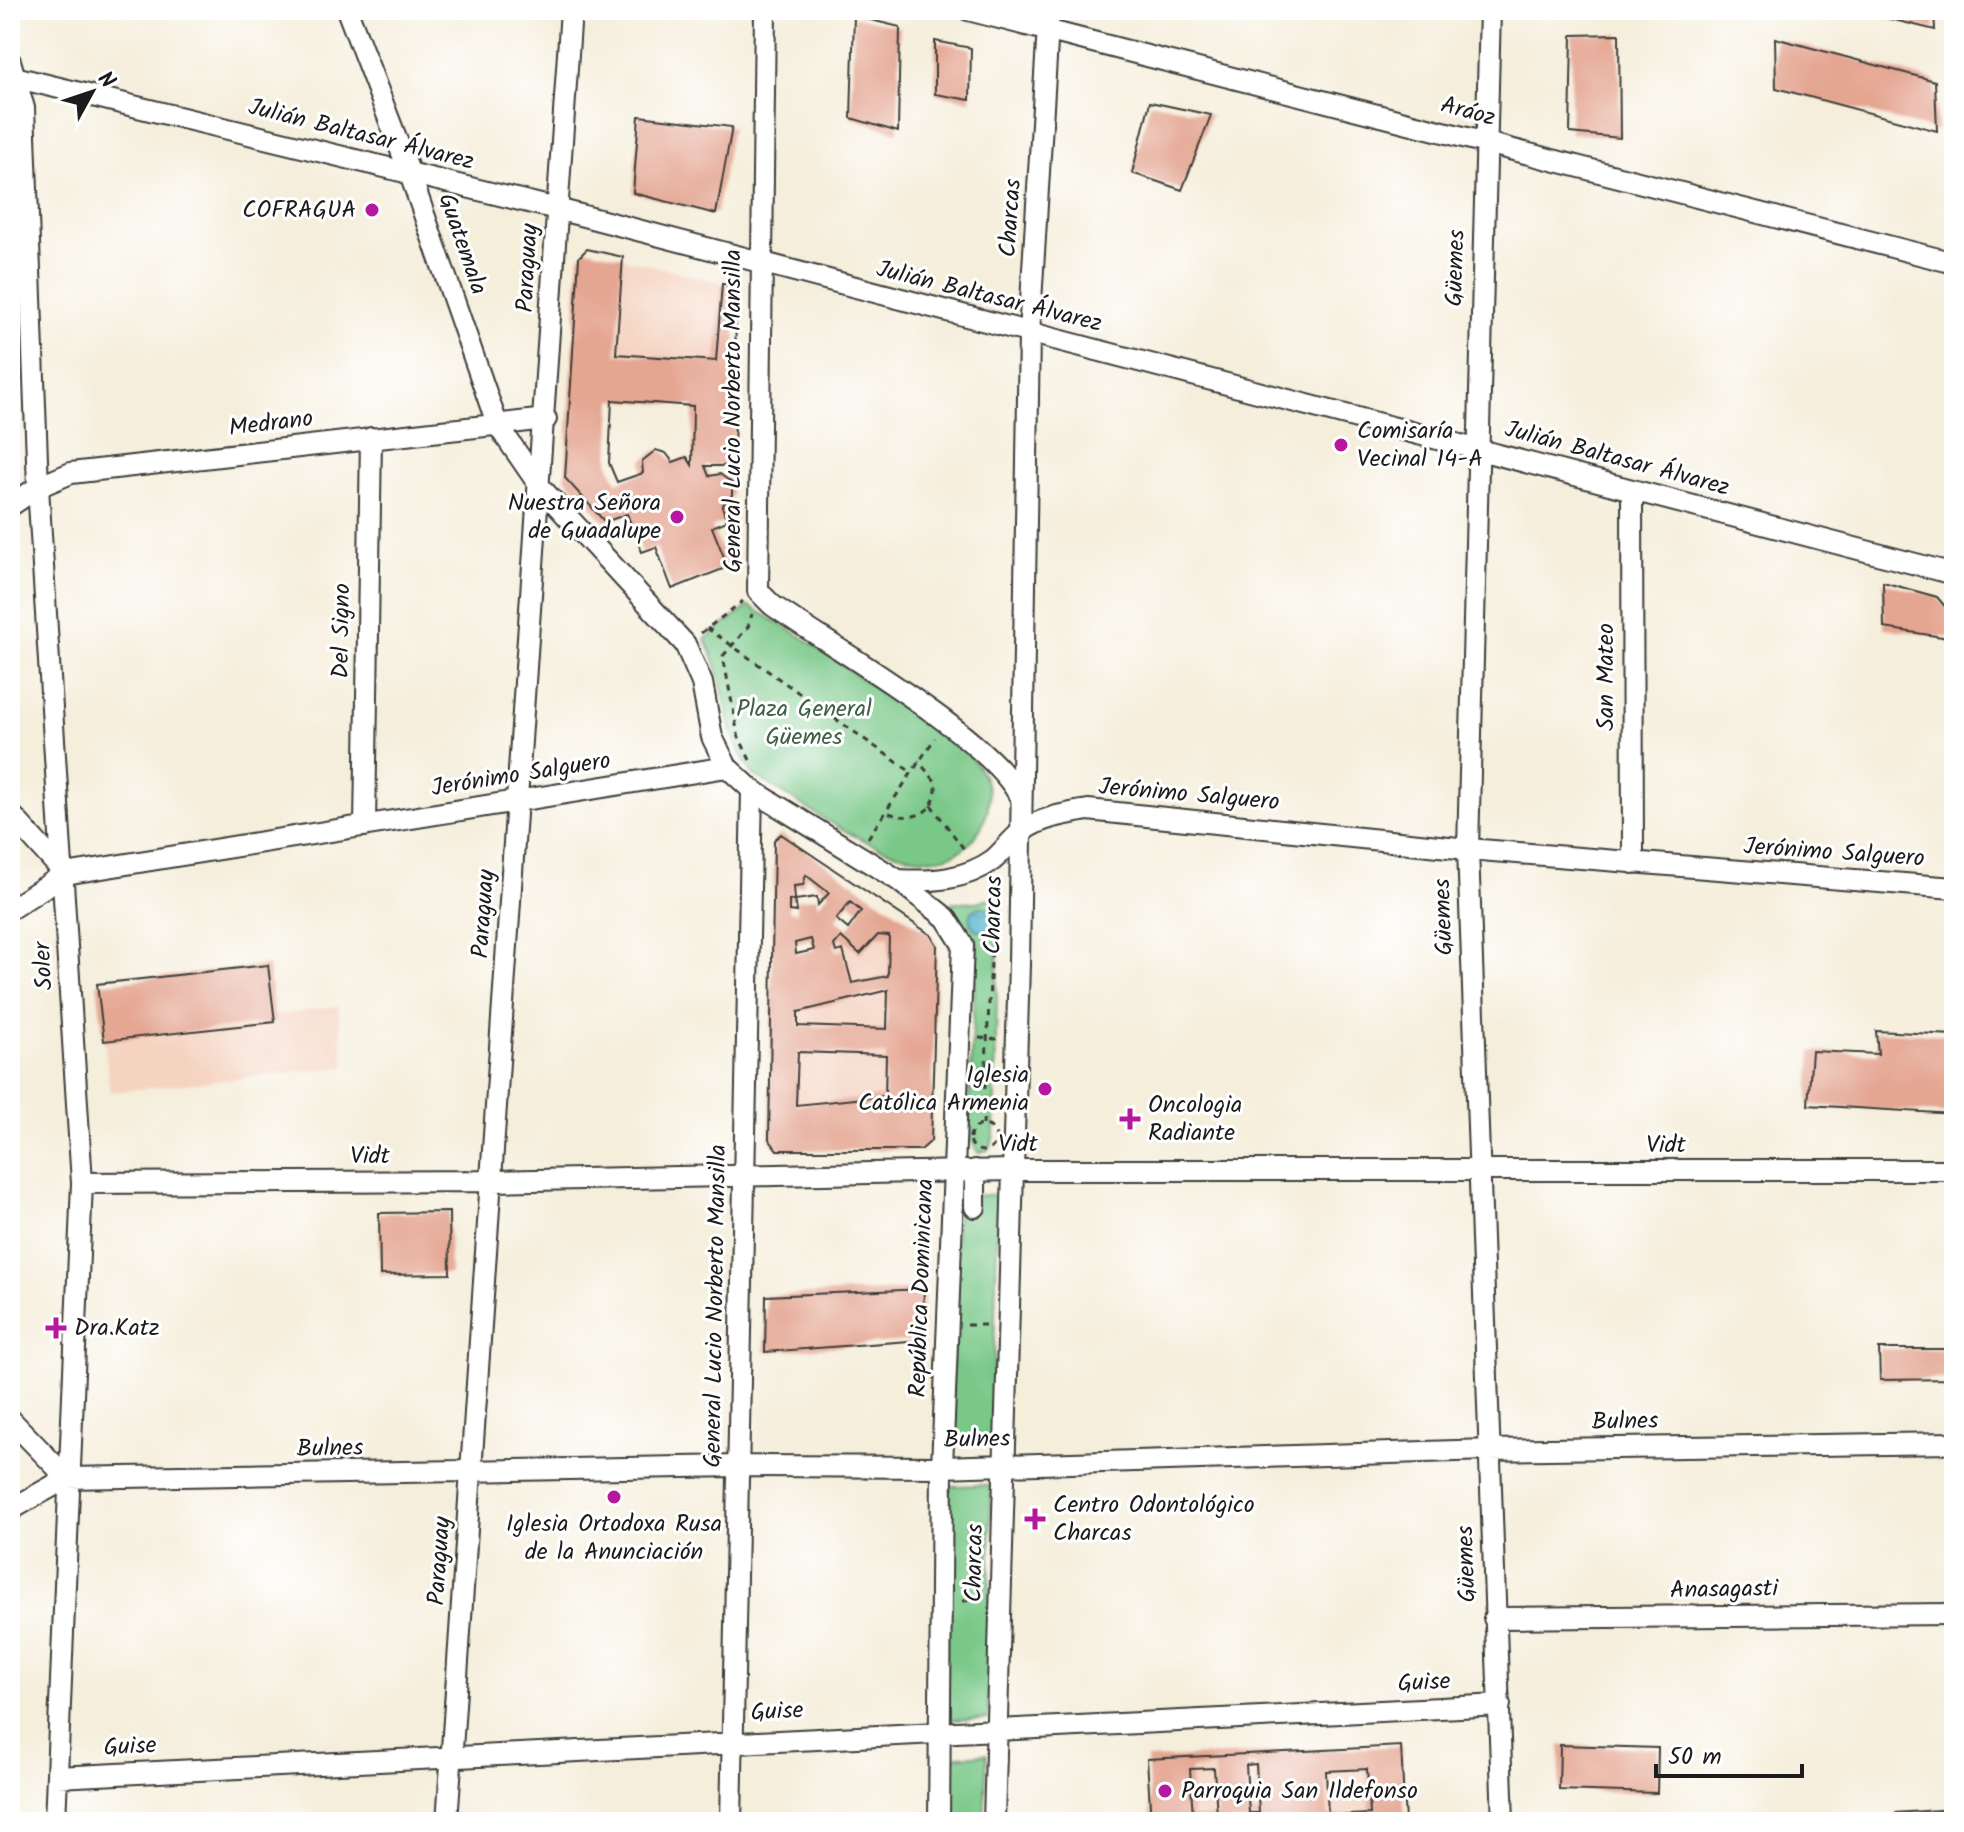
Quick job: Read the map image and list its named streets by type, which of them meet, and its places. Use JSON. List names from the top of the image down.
{
  "streets": {
    "street": [
      "Aráoz",
      "Julián Baltasar Álvarez",
      "Charcas",
      "Guatemala",
      "Paraguay",
      "Güemes",
      "General Lucio Norberto Mansilla",
      "Medrano",
      "Del Signo",
      "San Mateo",
      "Jerónimo Salguero",
      "Soler",
      "Vidt",
      "República Dominicana",
      "Bulnes",
      "Anasagasti",
      "Guise"
    ]
  },
  "crossings": [
    ["Aráoz", "Charcas"],
    ["Aráoz", "Güemes"],
    ["Julián Baltasar Álvarez", "Charcas"],
    ["Julián Baltasar Álvarez", "Guatemala"],
    ["Julián Baltasar Álvarez", "Paraguay"],
    ["Julián Baltasar Álvarez", "Güemes"],
    ["Julián Baltasar Álvarez", "General Lucio Norberto Mansilla"],
    ["Julián Baltasar Álvarez", "San Mateo"],
    ["Julián Baltasar Álvarez", "Soler"],
    ["Charcas", "Jerónimo Salguero"],
    ["Charcas", "Vidt"],
    ["Charcas", "Bulnes"],
    ["Charcas", "Guise"],
    ["Guatemala", "Paraguay"],
    ["Guatemala", "Medrano"],
    ["Paraguay", "Medrano"],
    ["Paraguay", "Jerónimo Salguero"],
    ["Paraguay", "Vidt"],
    ["Paraguay", "Bulnes"],
    ["Paraguay", "Guise"],
    ["Güemes", "Jerónimo Salguero"],
    ["Güemes", "Vidt"],
    ["Güemes", "Bulnes"],
    ["Güemes", "Anasagasti"],
    ["Güemes", "Guise"],
    ["General Lucio Norberto Mansilla", "Vidt"],
    ["General Lucio Norberto Mansilla", "Bulnes"],
    ["General Lucio Norberto Mansilla", "Guise"],
    ["Medrano", "Del Signo"],
    ["Medrano", "Soler"],
    ["Del Signo", "Jerónimo Salguero"],
    ["San Mateo", "Jerónimo Salguero"],
    ["Jerónimo Salguero", "Soler"],
    ["Jerónimo Salguero", "República Dominicana"],
    ["Soler", "Vidt"],
    ["Soler", "Bulnes"],
    ["Soler", "Guise"],
    ["Vidt", "República Dominicana"],
    ["República Dominicana", "Bulnes"],
    ["República Dominicana", "Guise"]
  ],
  "parks": ["Plaza General Güemes"],
  "places": {
    "other": [
      "COFRAGUA",
      "Comisaría Vecinal 14-A",
      "Nuestra Señora de Guadalupe",
      "Iglesia Católica Armenia",
      "Iglesia Ortodoxa Rusa de la Anunciación",
      "Parroquia San Ildefonso"
    ],
    "health": ["Oncologia Radiante", "Dra.Katz", "Centro Odontológico Charcas"]
  },
  "scale_bar": "50 m",
  "north": "top right"
}
